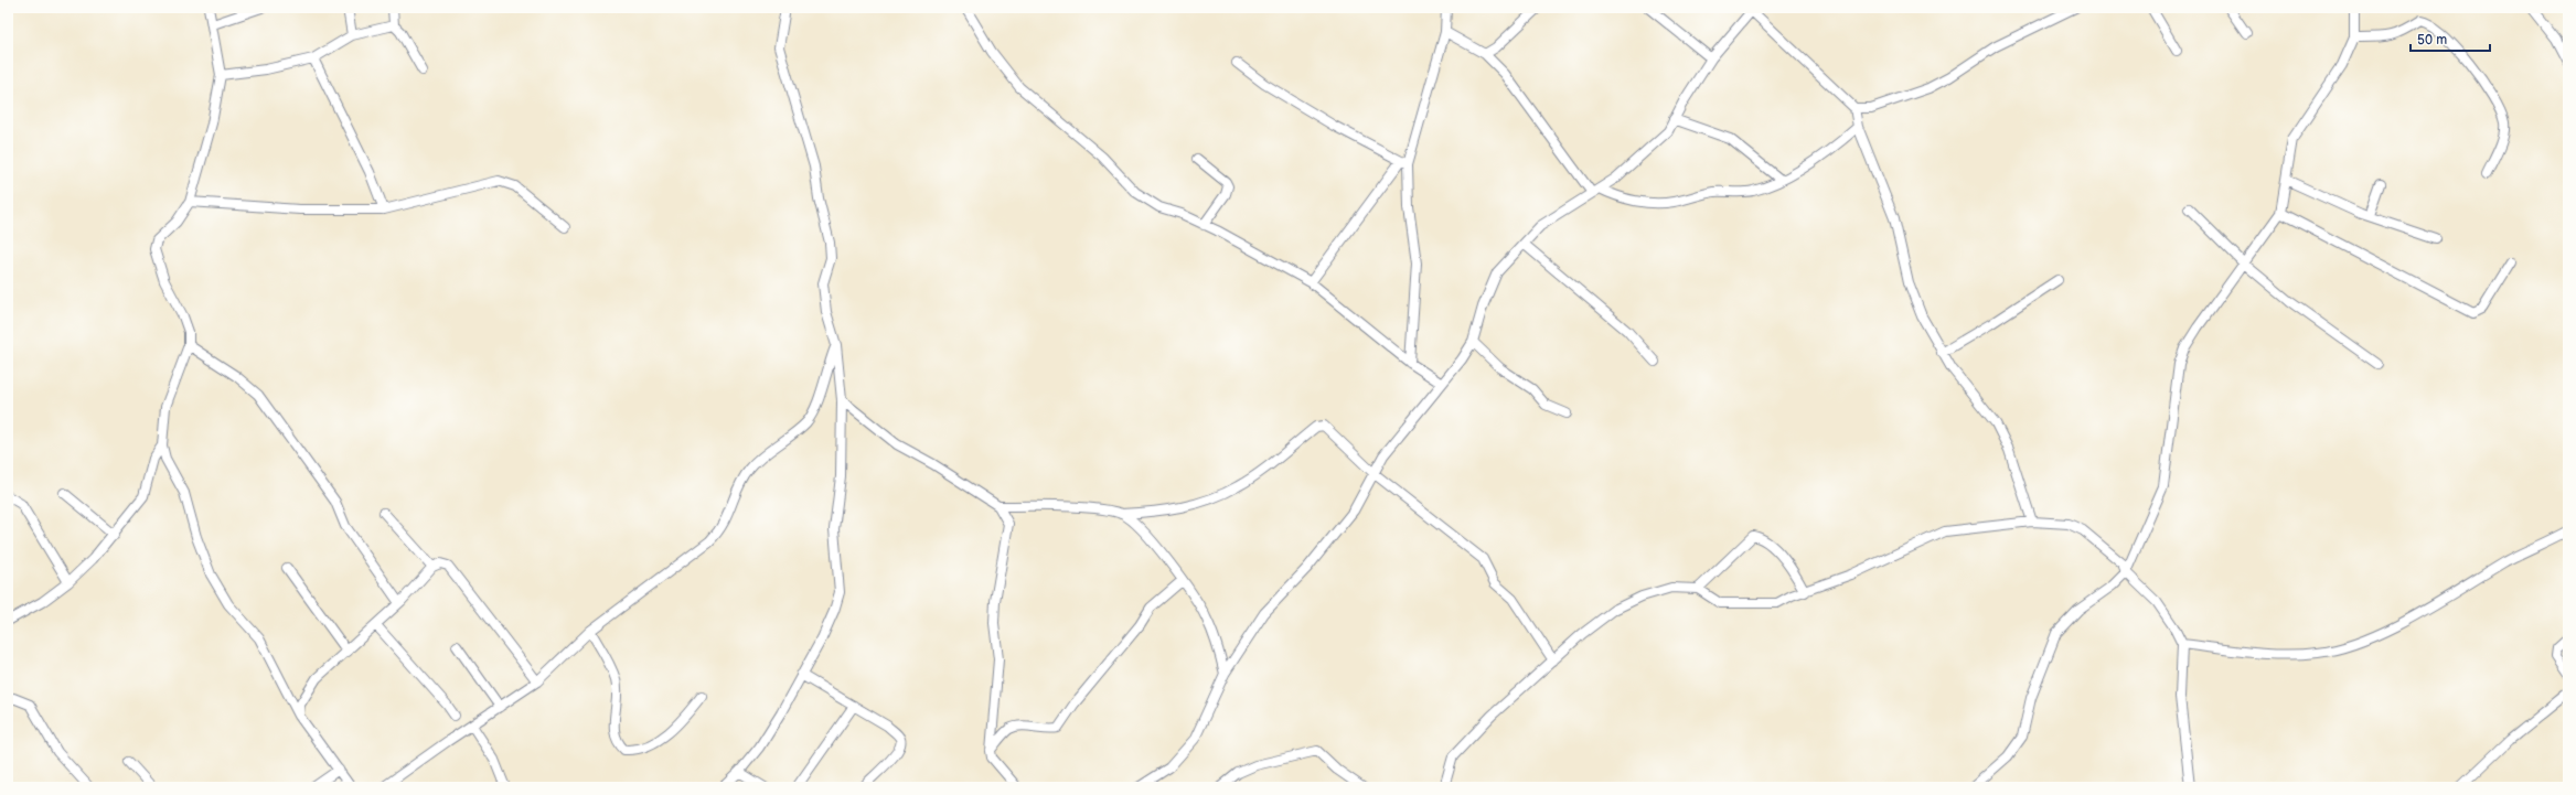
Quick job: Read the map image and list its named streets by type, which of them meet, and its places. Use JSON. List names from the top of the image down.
{
  "scale_bar": "50 m"
}
